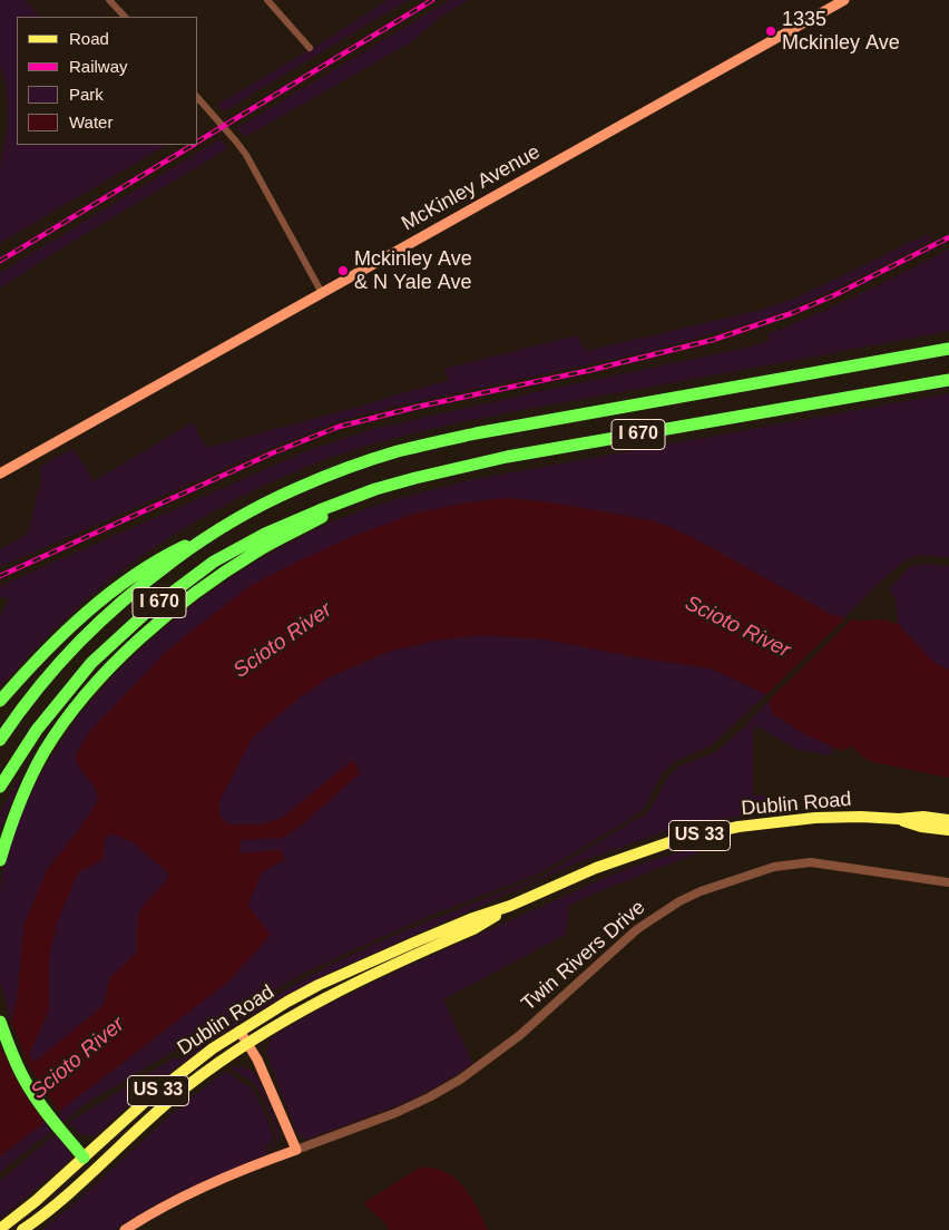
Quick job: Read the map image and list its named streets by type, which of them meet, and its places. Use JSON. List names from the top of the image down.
{
  "streets": {
    "highway": ["I 670"],
    "main road": [
      "McKinley Avenue",
      "Dublin Road",
      "US 33",
      "Twin Rivers Drive"
    ]
  },
  "water": ["Scioto River"],
  "places": ["1335 Mckinley Ave", "Mckinley Ave & N Yale Ave"],
  "legend": [
    "Road",
    "Railway",
    "Park",
    "Water"
  ]
}
